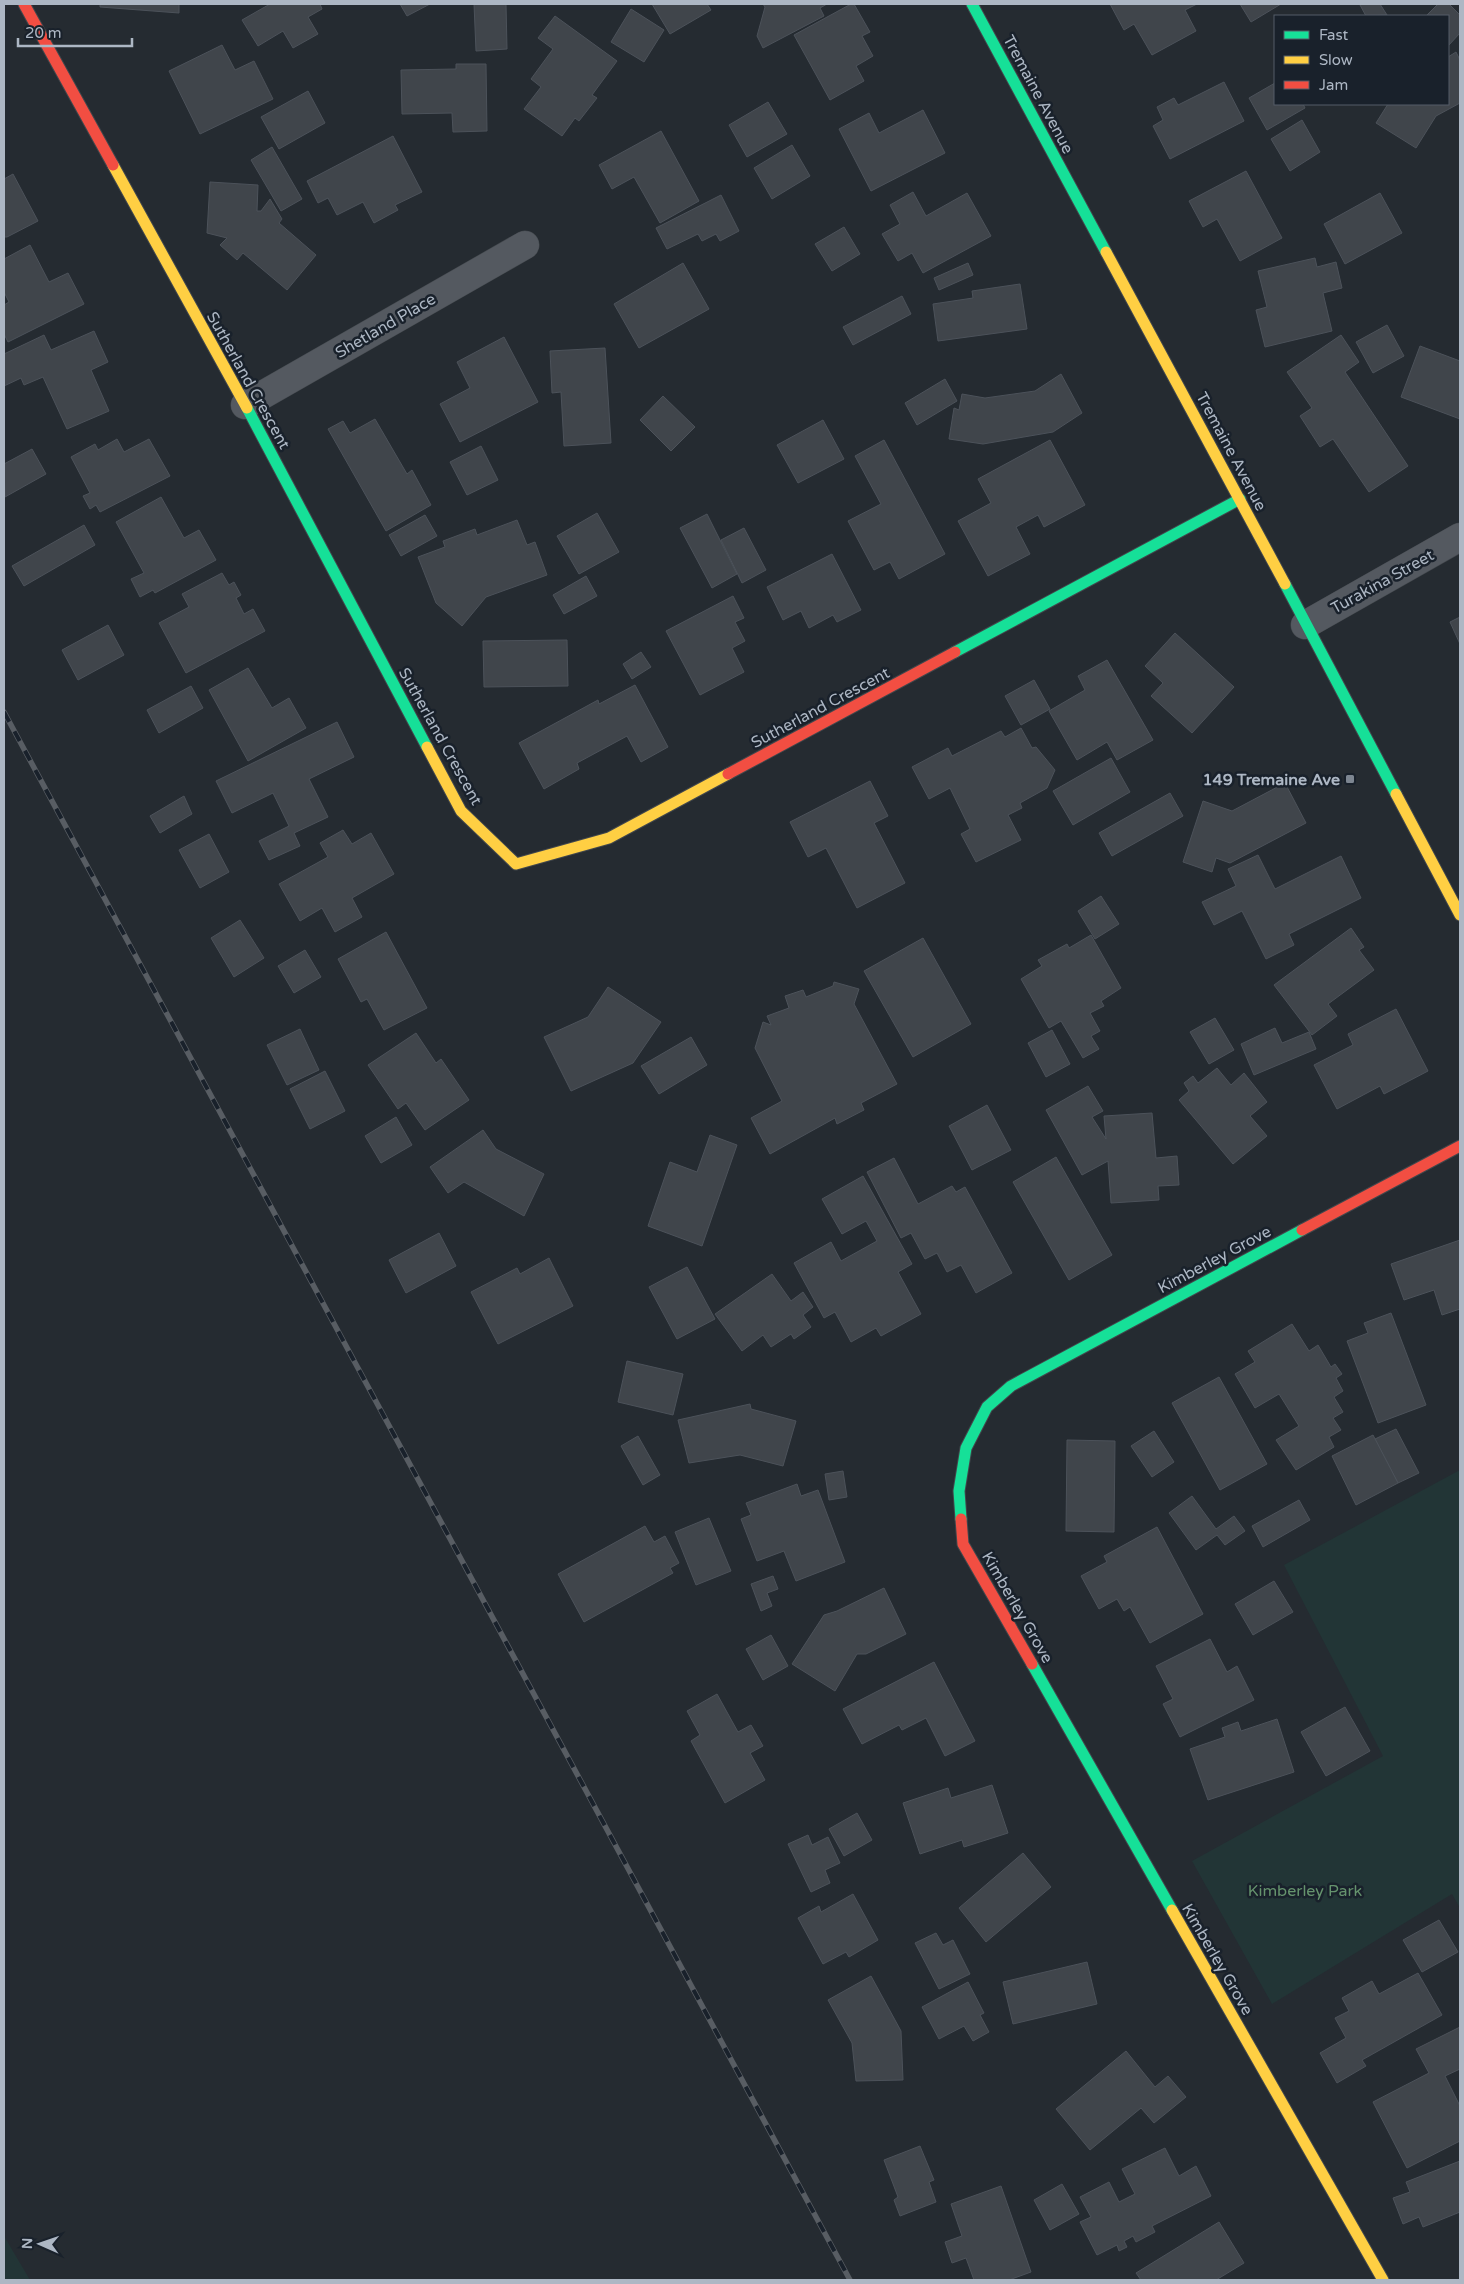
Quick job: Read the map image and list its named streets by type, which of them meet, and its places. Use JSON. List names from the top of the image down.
{
  "streets": {
    "street": [
      "Tremaine Avenue",
      "Shetland Place",
      "Sutherland Crescent",
      "Turakina Street",
      "Kimberley Grove"
    ]
  },
  "crossings": [
    ["Tremaine Avenue", "Sutherland Crescent"],
    ["Tremaine Avenue", "Turakina Street"],
    ["Shetland Place", "Sutherland Crescent"]
  ],
  "parks": ["Kimberley Park"],
  "places": {
    "transit": ["149 Tremaine Ave"]
  },
  "legend": ["Fast", "Slow", "Jam"],
  "scale_bar": "20 m",
  "north": "left"
}
